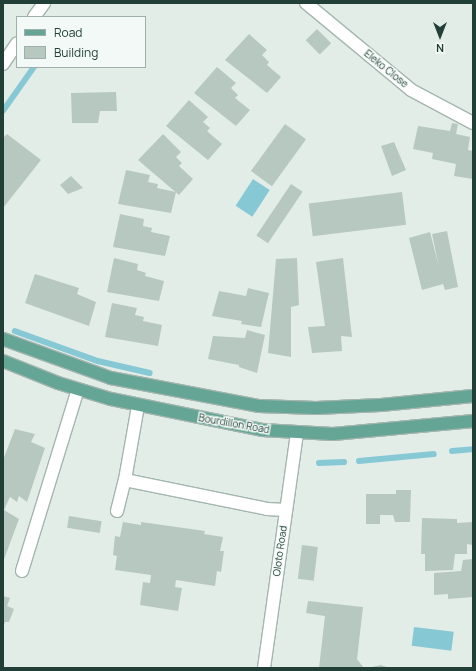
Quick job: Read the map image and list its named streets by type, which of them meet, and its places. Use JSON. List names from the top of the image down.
{
  "streets": {
    "main road": ["Bourdillon Road"],
    "street": ["Eleko Close", "Oloto Road"]
  },
  "crossings": [
    ["Bourdillon Road", "Oloto Road"]
  ],
  "legend": ["Road", "Building"],
  "north": "bottom"
}
